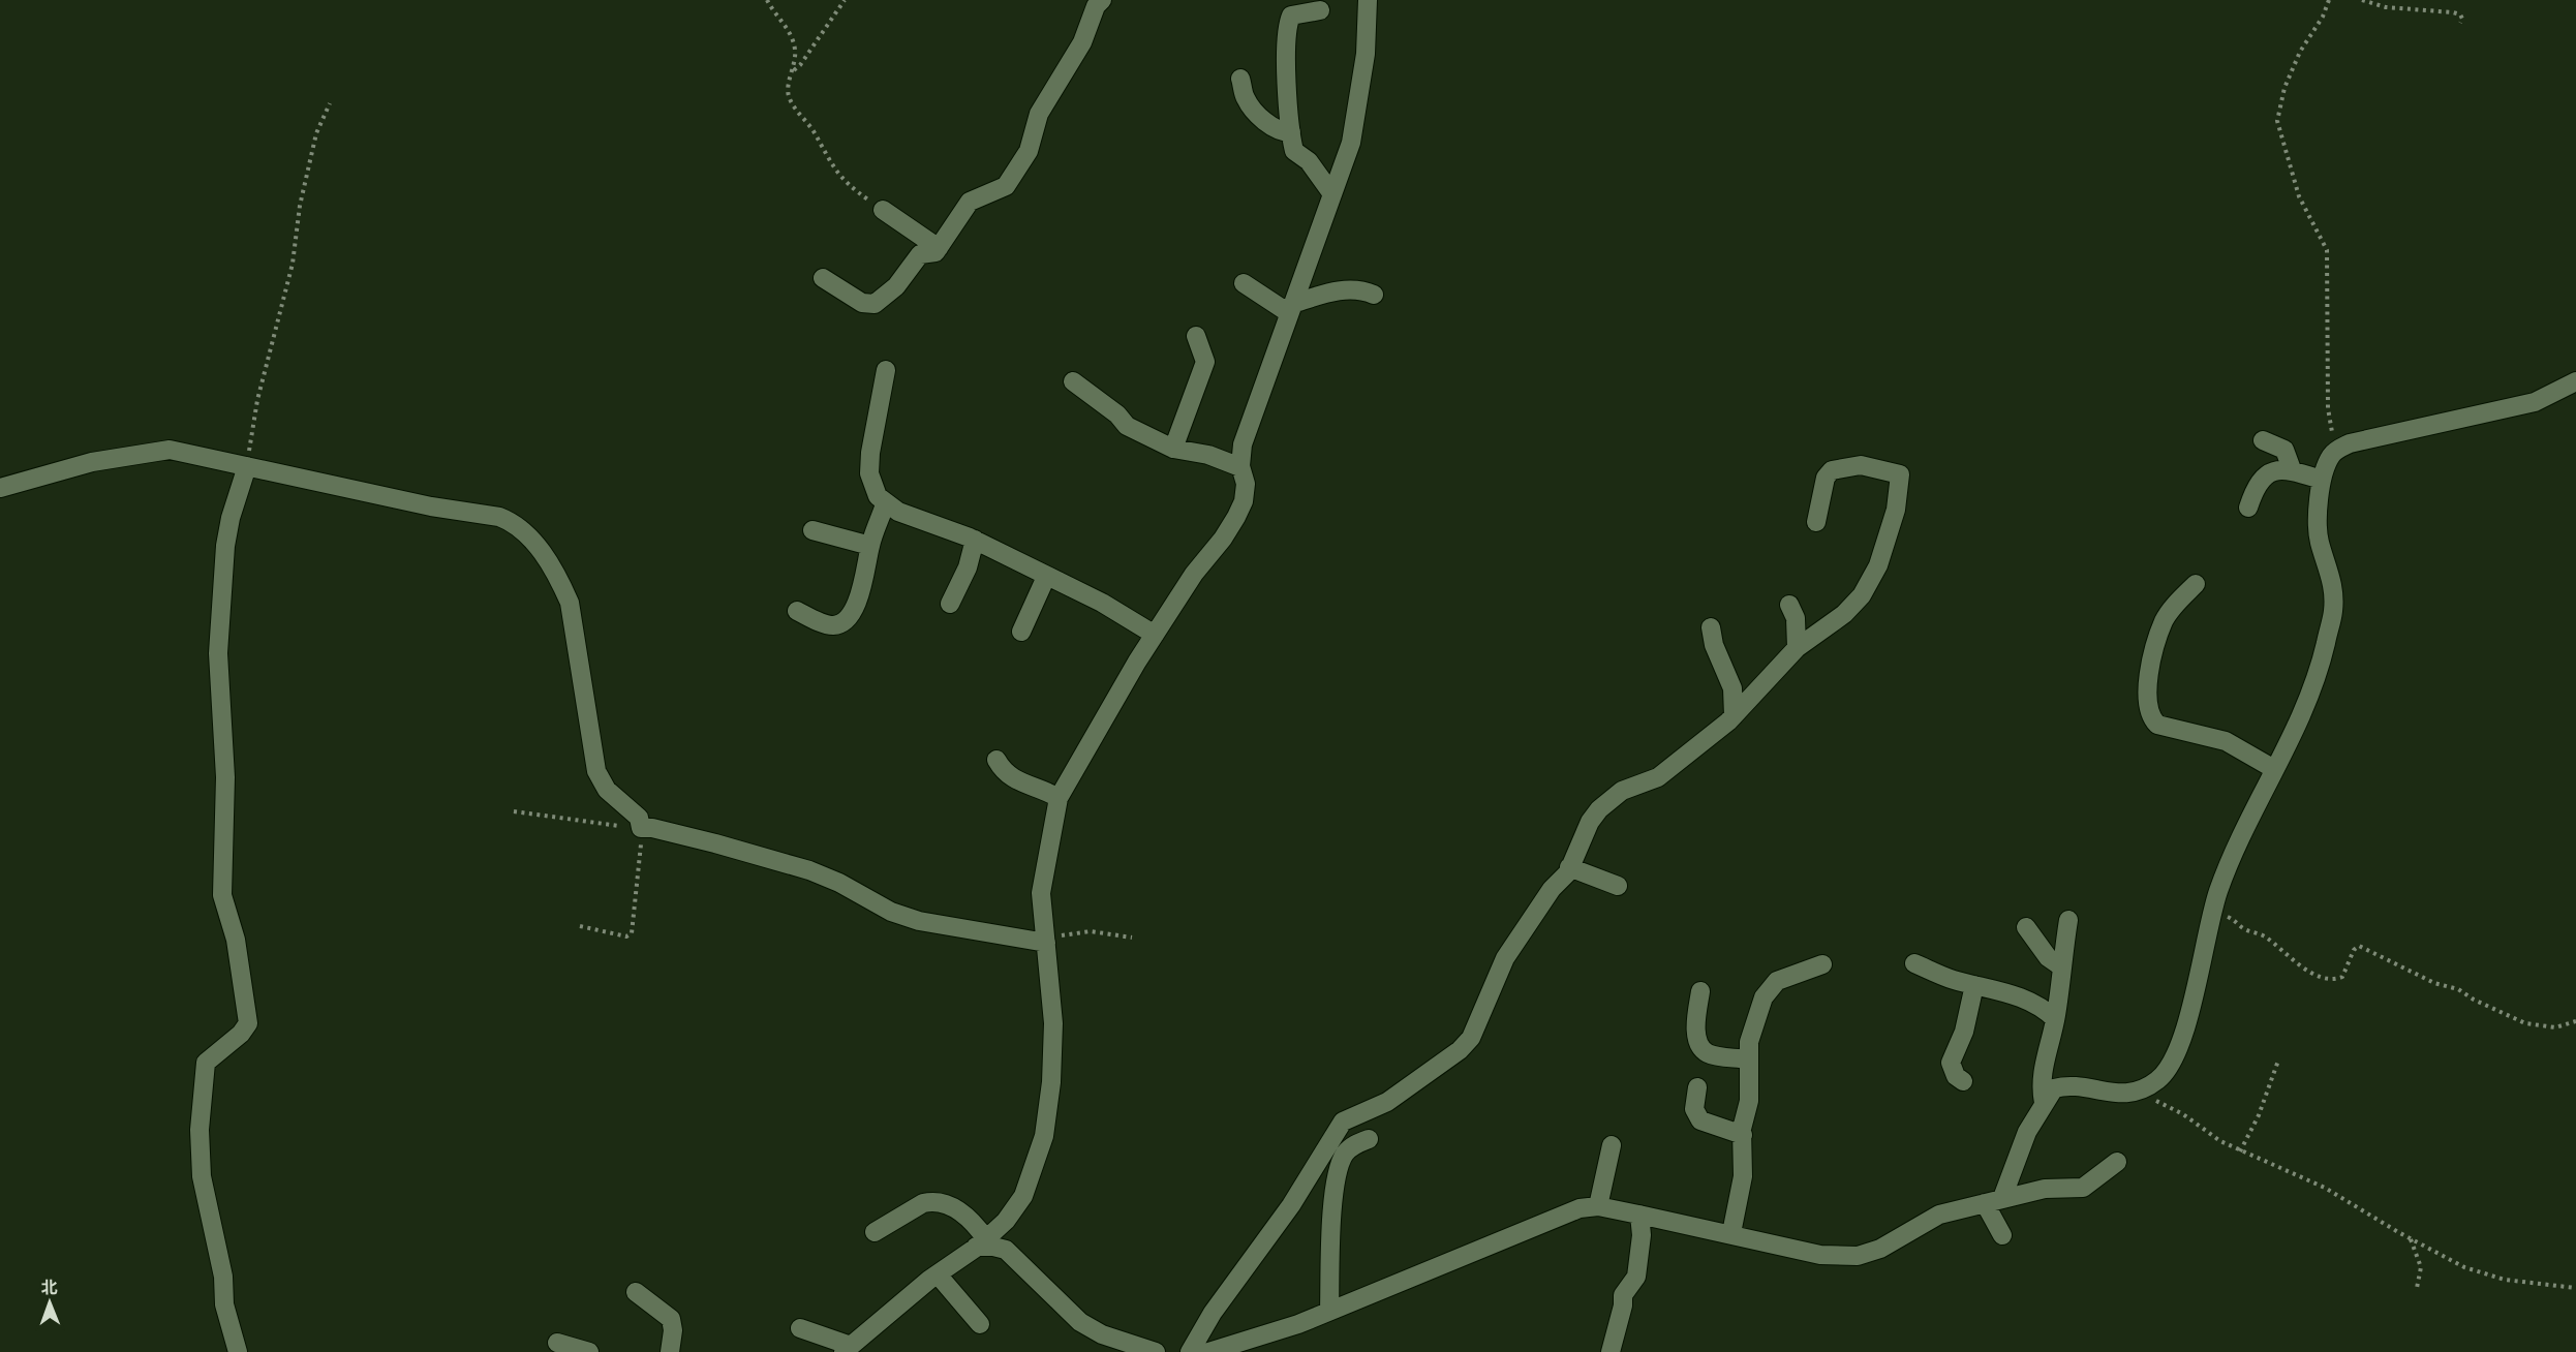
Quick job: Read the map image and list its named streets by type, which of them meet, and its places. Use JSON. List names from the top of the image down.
{
  "north": "top"
}
